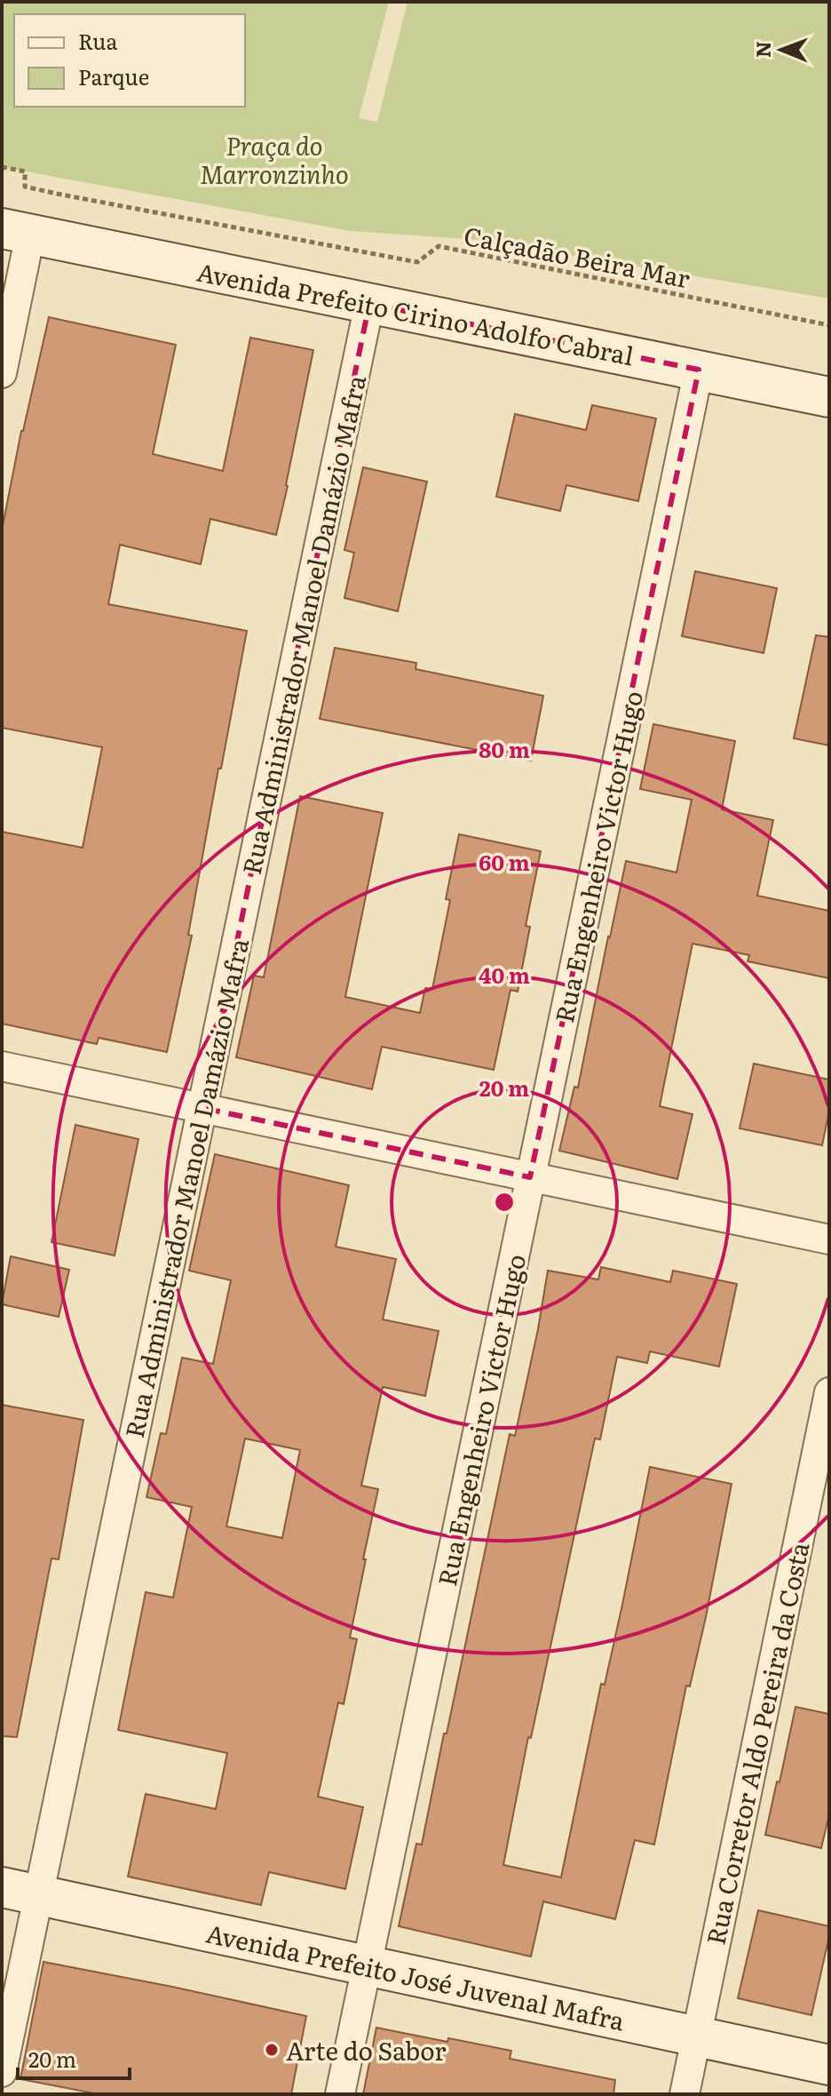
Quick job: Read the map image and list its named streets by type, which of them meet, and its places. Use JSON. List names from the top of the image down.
{
  "streets": {
    "main road": ["Avenida Prefeito Cirino Adolfo Cabral", "Avenida Prefeito José Juvenal Mafra"],
    "street": ["Rua Administrador Manoel Damázio Mafra", "Rua Engenheiro Victor Hugo", "Rua Corretor Aldo Pereira da Costa"],
    "path": ["Calçadão Beira Mar"]
  },
  "crossings": [
    ["Avenida Prefeito Cirino Adolfo Cabral", "Rua Administrador Manoel Damázio Mafra"],
    ["Avenida Prefeito Cirino Adolfo Cabral", "Rua Engenheiro Victor Hugo"],
    ["Rua Administrador Manoel Damázio Mafra", "Avenida Prefeito José Juvenal Mafra"],
    ["Rua Engenheiro Victor Hugo", "Avenida Prefeito José Juvenal Mafra"],
    ["Rua Corretor Aldo Pereira da Costa", "Avenida Prefeito José Juvenal Mafra"]
  ],
  "parks": ["Praça do Marronzinho"],
  "places": ["Arte do Sabor"],
  "legend": ["Rua", "Parque"],
  "scale_bar": "20 m",
  "north": "left",
  "rings": [
    "80 m",
    "60 m",
    "40 m",
    "20 m"
  ]
}
